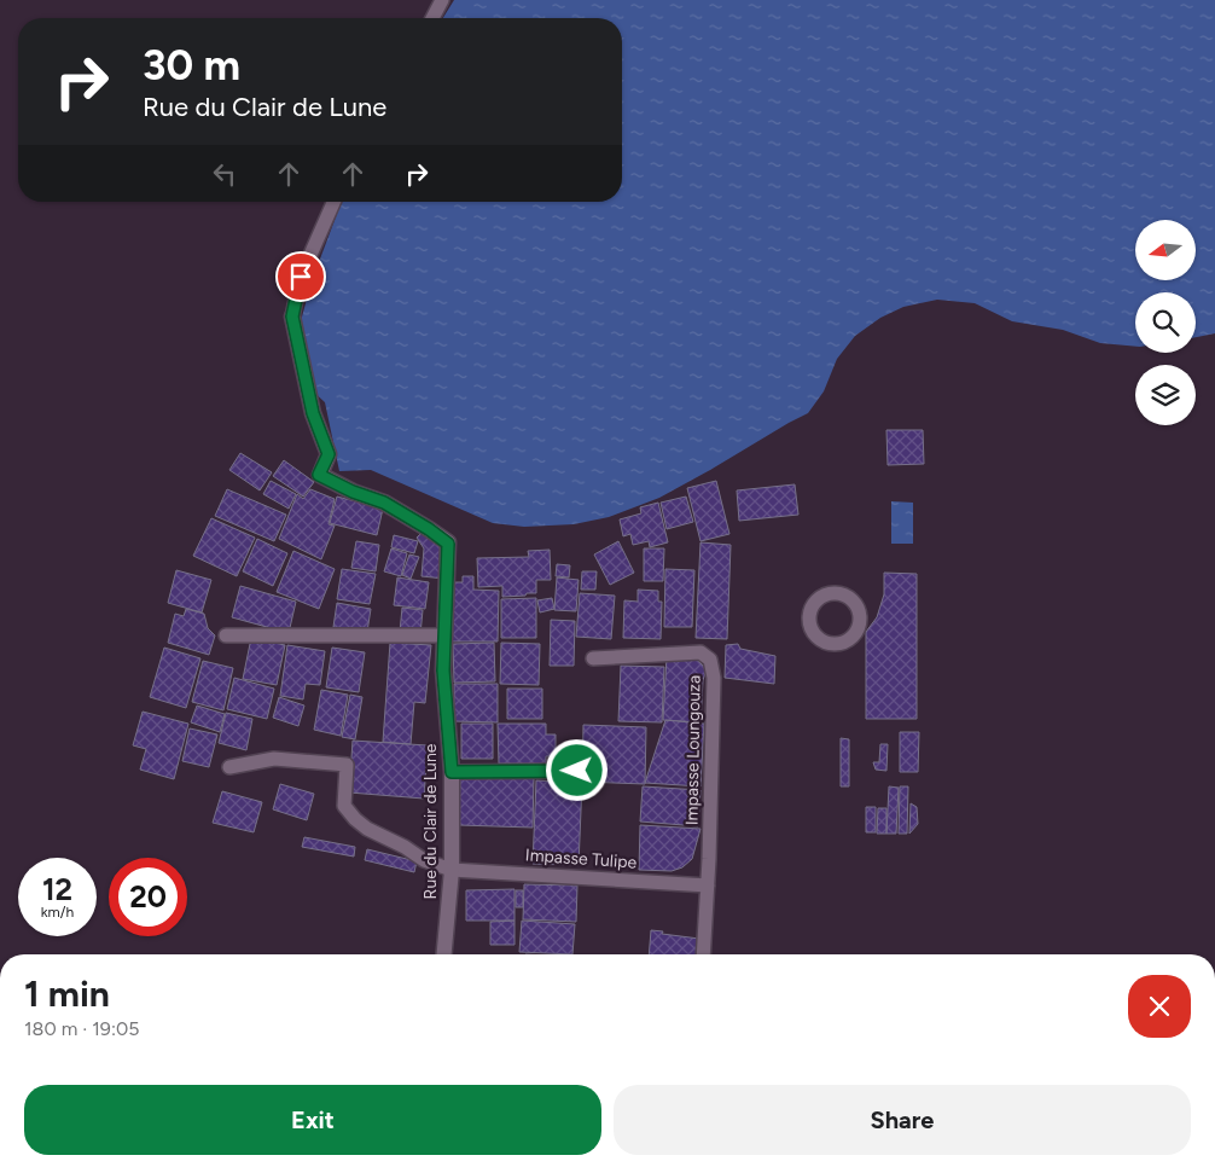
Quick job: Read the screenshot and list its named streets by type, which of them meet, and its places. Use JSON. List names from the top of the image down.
{
  "streets": {
    "street": ["Rue du Clair de Lune"],
    "lane": ["Impasse Loungouza", "Impasse Tulipe"]
  },
  "crossings": [
    ["Impasse Loungouza", "Impasse Tulipe"],
    ["Rue du Clair de Lune", "Impasse Tulipe"]
  ],
  "north": "left",
  "page": {
    "turn": ["30 m", "Rue du Clair de Lune"],
    "speed": "12 km/h",
    "limit": "20",
    "heading": ["1 min", "180 m · 19:05"],
    "buttons": ["Exit", "Share"]
  }
}
